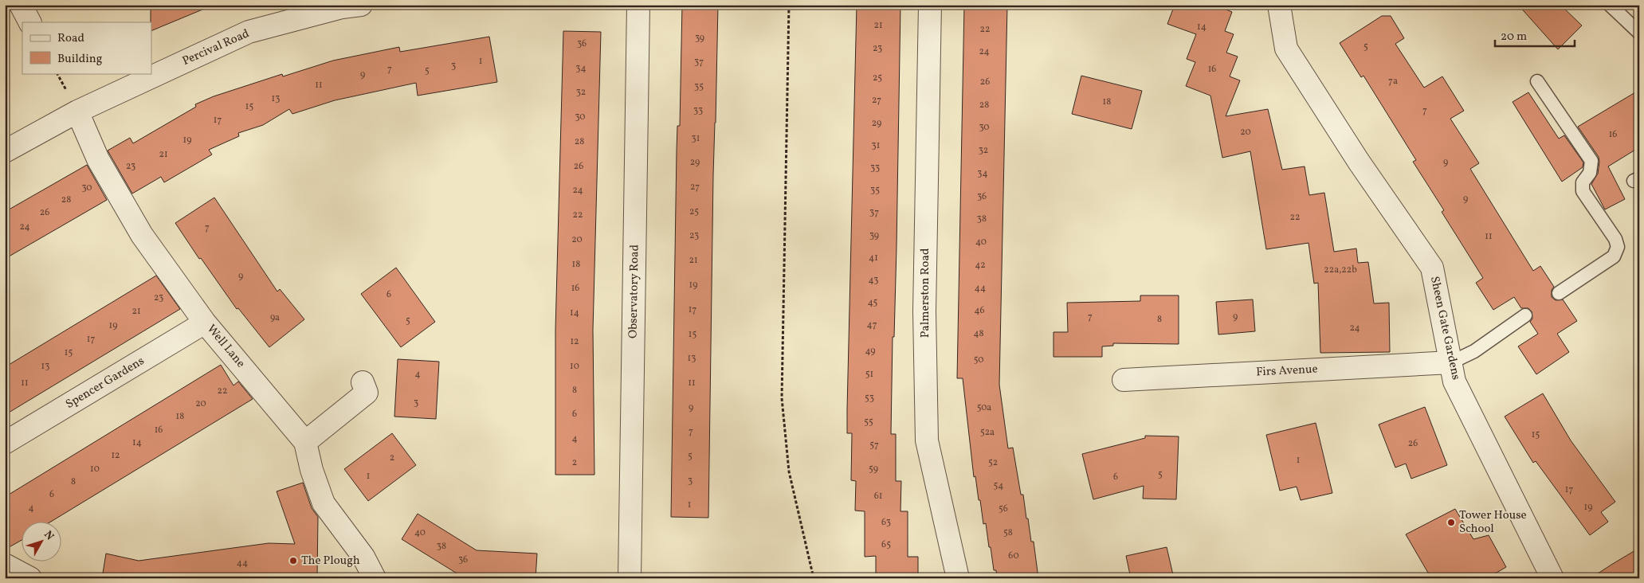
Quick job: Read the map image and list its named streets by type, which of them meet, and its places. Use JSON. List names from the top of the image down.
{
  "streets": {
    "street": [
      "Percival Road",
      "Observatory Road",
      "Palmerston Road",
      "Sheen Gate Gardens",
      "Well Lane",
      "Firs Avenue",
      "Spencer Gardens"
    ]
  },
  "crossings": [
    ["Percival Road", "Well Lane"],
    ["Sheen Gate Gardens", "Firs Avenue"],
    ["Well Lane", "Spencer Gardens"]
  ],
  "places": ["Tower House School", "The Plough"],
  "house_numbers": [
    "21",
    "14",
    "22",
    "39",
    "36",
    "5",
    "23",
    "24",
    "1",
    "37",
    "3",
    "34",
    "7",
    "16",
    "5",
    "9",
    "25",
    "7a",
    "26",
    "11",
    "35",
    "32",
    "13",
    "27",
    "18",
    "28",
    "15",
    "33",
    "7",
    "30",
    "17",
    "29",
    "30",
    "20",
    "16",
    "31",
    "19",
    "28",
    "31",
    "32",
    "21",
    "29",
    "9",
    "23",
    "26",
    "33",
    "34",
    "27",
    "30",
    "24",
    "35",
    "36",
    "9",
    "28",
    "25",
    "26",
    "37",
    "22",
    "22",
    "38",
    "24",
    "7",
    "23",
    "39",
    "11",
    "20",
    "40",
    "41",
    "21",
    "18",
    "42",
    "22a,22b",
    "9",
    "43",
    "19",
    "16",
    "44",
    "6",
    "23",
    "45",
    "17",
    "46",
    "21",
    "14",
    "7",
    "9",
    "9a",
    "8",
    "5",
    "47",
    "19",
    "24",
    "48",
    "15",
    "17",
    "12",
    "49",
    "15",
    "13",
    "50",
    "13",
    "10",
    "4",
    "51",
    "11",
    "11",
    "8",
    "22",
    "53",
    "3",
    "20",
    "9",
    "50a",
    "6",
    "18",
    "55",
    "16",
    "7",
    "52a",
    "15",
    "4",
    "14",
    "26",
    "57",
    "12",
    "5",
    "2",
    "1",
    "2",
    "52",
    "10",
    "59",
    "5",
    "1",
    "6",
    "3",
    "8",
    "54",
    "17",
    "6",
    "61",
    "1",
    "19",
    "4",
    "56",
    "63",
    "40",
    "58",
    "65",
    "38",
    "60",
    "36",
    "44"
  ],
  "legend": ["Road", "Building"],
  "scale_bar": "20 m",
  "north": "top right"
}
